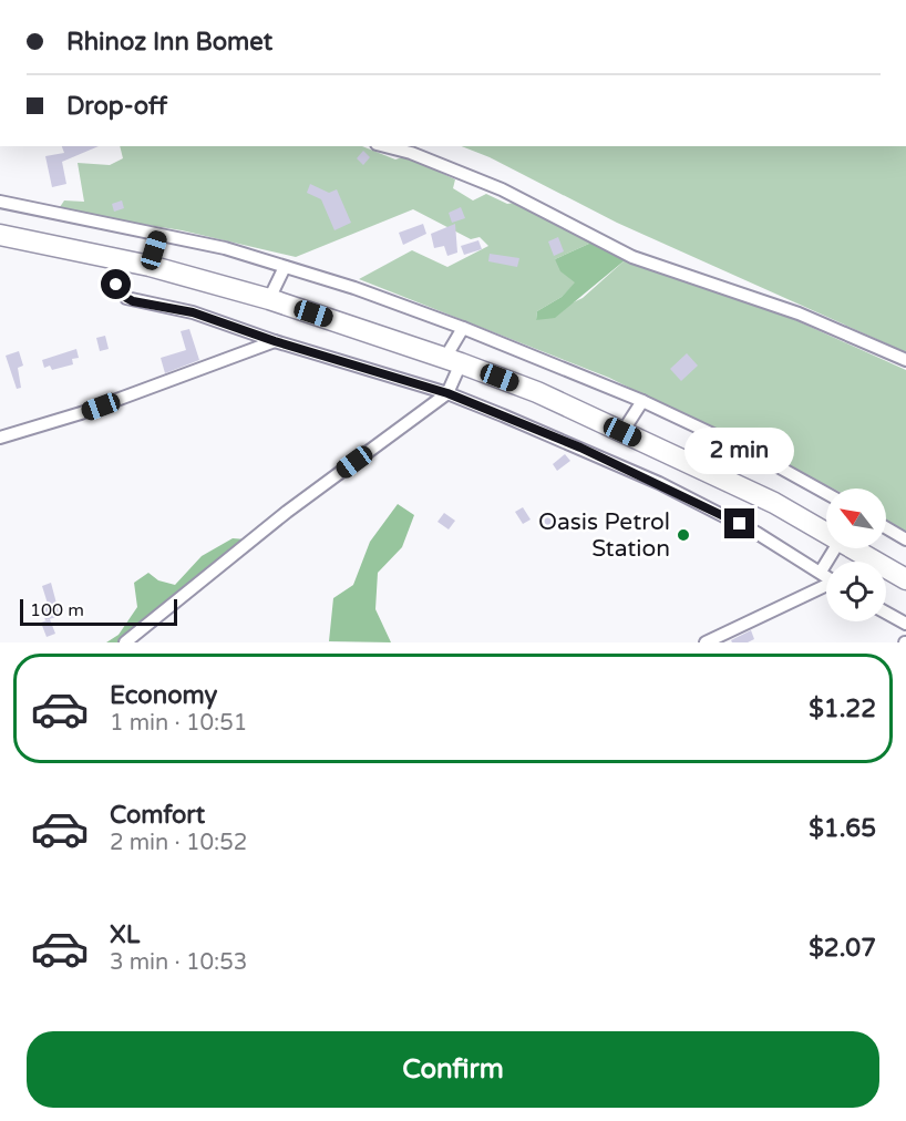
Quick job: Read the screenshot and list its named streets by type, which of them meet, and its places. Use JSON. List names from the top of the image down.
{
  "places": ["Oasis Petrol Station"],
  "scale_bar": "100 m",
  "north": "top left",
  "page": {
    "banner": ["Rhinoz Inn Bomet", "Drop-off"],
    "bubble": "2 min",
    "scale": "100 m",
    "list": [
      {
        "name": "Economy",
        "note": "1 min · 10:51",
        "value": "$1.22"
      },
      {
        "name": "Comfort",
        "note": "2 min · 10:52",
        "value": "$1.65"
      },
      {
        "name": "XL",
        "note": "3 min · 10:53",
        "value": "$2.07"
      }
    ],
    "buttons": "Confirm"
  }
}
